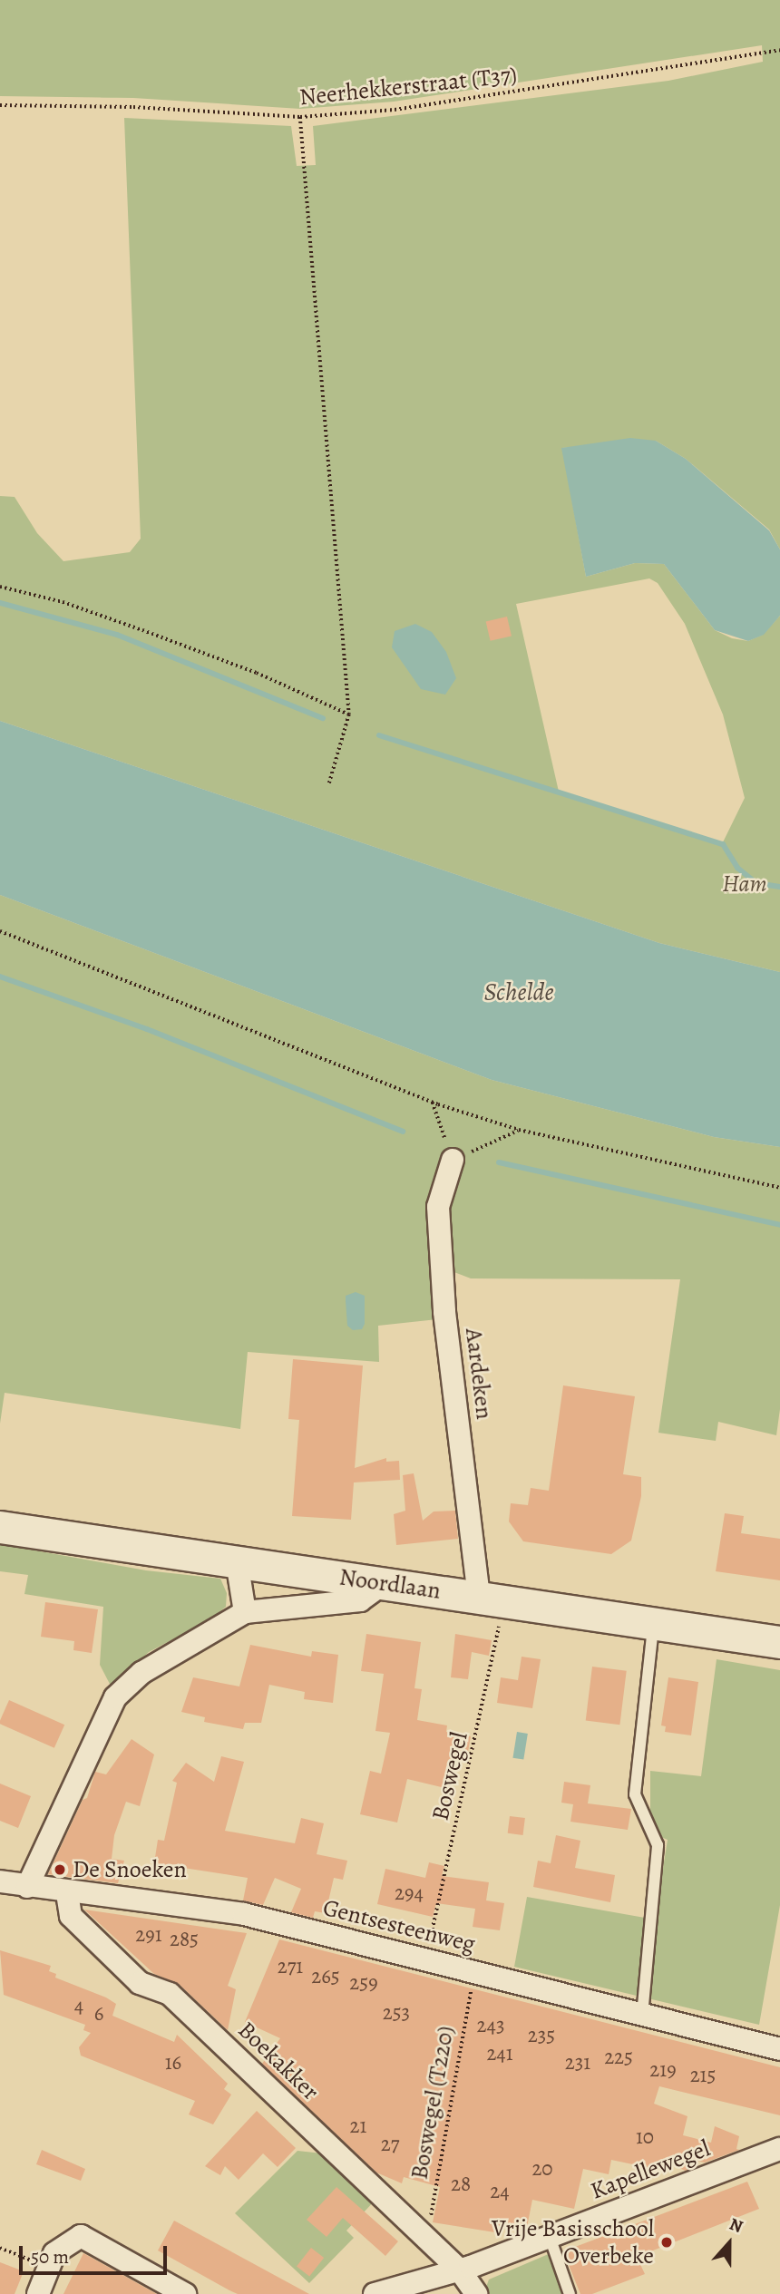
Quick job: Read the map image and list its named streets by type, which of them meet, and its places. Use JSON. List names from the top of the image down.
{
  "streets": {
    "street": [
      "Aardeken",
      "Noordlaan",
      "Gentsesteenweg",
      "Boekakker",
      "Kapellewegel"
    ],
    "path": ["Neerhekkerstraat (T37)", "Boswegel", "Boswegel (T220)"]
  },
  "crossings": [
    ["Aardeken", "Noordlaan"],
    ["Aardeken", "Boswegel"],
    ["Noordlaan", "Boswegel"],
    ["Boswegel", "Gentsesteenweg"],
    ["Gentsesteenweg", "Boekakker"],
    ["Gentsesteenweg", "Boswegel (T220)"],
    ["Boekakker", "Boswegel (T220)"],
    ["Boekakker", "Kapellewegel"]
  ],
  "water": ["Schelde"],
  "parks": ["Ham"],
  "places": ["De Snoeken", "Vrije Basisschool Overbeke"],
  "house_numbers": [
    "294",
    "291",
    "285",
    "271",
    "265",
    "259",
    "4",
    "253",
    "6",
    "243",
    "235",
    "241",
    "225",
    "16",
    "231",
    "219",
    "215",
    "21",
    "10",
    "27",
    "20",
    "28",
    "24"
  ],
  "scale_bar": "50 m",
  "north": "top"
}
